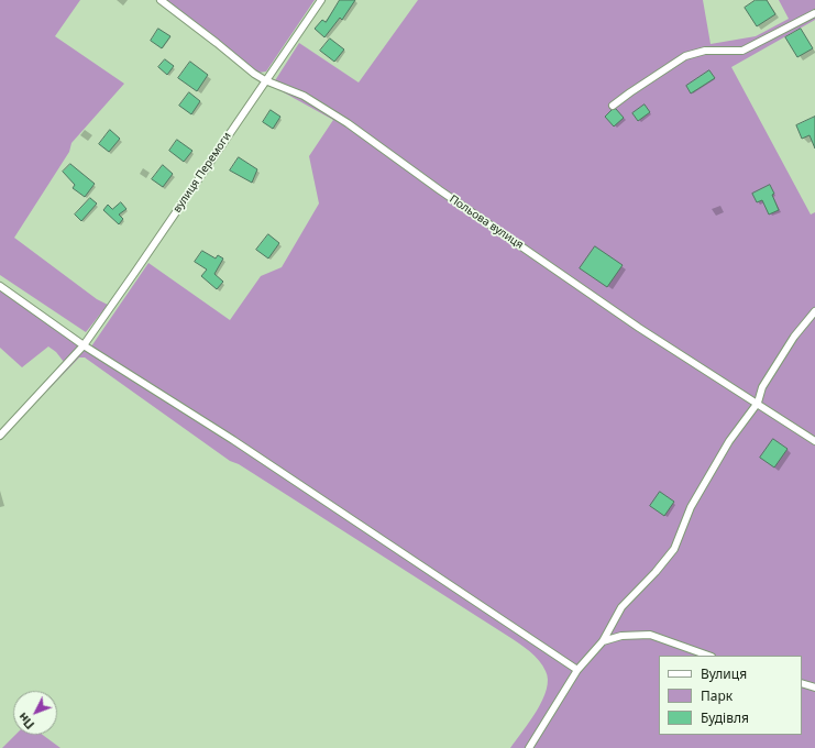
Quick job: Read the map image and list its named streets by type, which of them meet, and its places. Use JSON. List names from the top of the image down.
{
  "streets": {
    "street": ["вулиця Перемоги", "Польова вулиця"]
  },
  "crossings": [
    ["вулиця Перемоги", "Польова вулиця"]
  ],
  "legend": ["Вулиця", "Парк", "Будівля"],
  "north": "bottom left"
}
